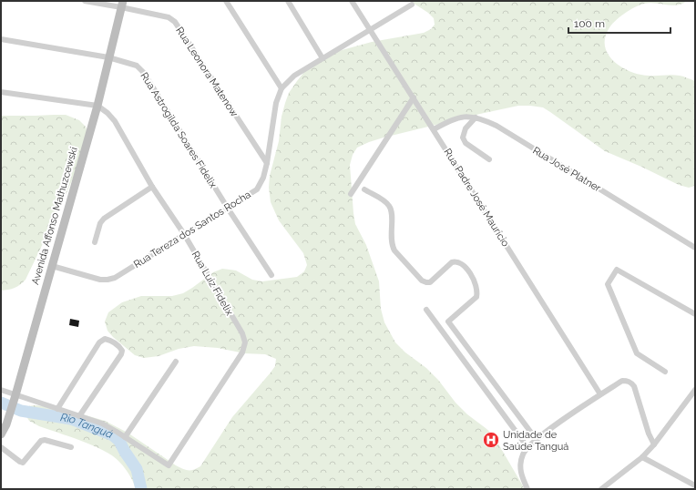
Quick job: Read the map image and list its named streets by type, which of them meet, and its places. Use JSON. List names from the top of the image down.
{
  "streets": {
    "street": [
      "Rua Leonora Matenow",
      "Rua Astrogilda Soares Fidelix",
      "Rua José Platner",
      "Rua Padre José Maurício",
      "Avenida Affonso Mathuzcewski",
      "Rua Tereza dos Santos Rocha",
      "Rua Luiz Fidelix"
    ]
  },
  "crossings": [
    ["Rua Leonora Matenow", "Avenida Affonso Mathuzcewski"],
    ["Rua Leonora Matenow", "Rua Tereza dos Santos Rocha"],
    ["Rua Astrogilda Soares Fidelix", "Avenida Affonso Mathuzcewski"],
    ["Rua Astrogilda Soares Fidelix", "Rua Tereza dos Santos Rocha"],
    ["Rua José Platner", "Rua Padre José Maurício"],
    ["Rua Padre José Maurício", "Rua Tereza dos Santos Rocha"],
    ["Avenida Affonso Mathuzcewski", "Rua Tereza dos Santos Rocha"],
    ["Avenida Affonso Mathuzcewski", "Rua Luiz Fidelix"],
    ["Rua Tereza dos Santos Rocha", "Rua Luiz Fidelix"]
  ],
  "water": ["Rio Tanguá"],
  "places": {
    "hospital": ["Unidade de Saúde Tanguá"]
  },
  "scale_bar": "100 m"
}
